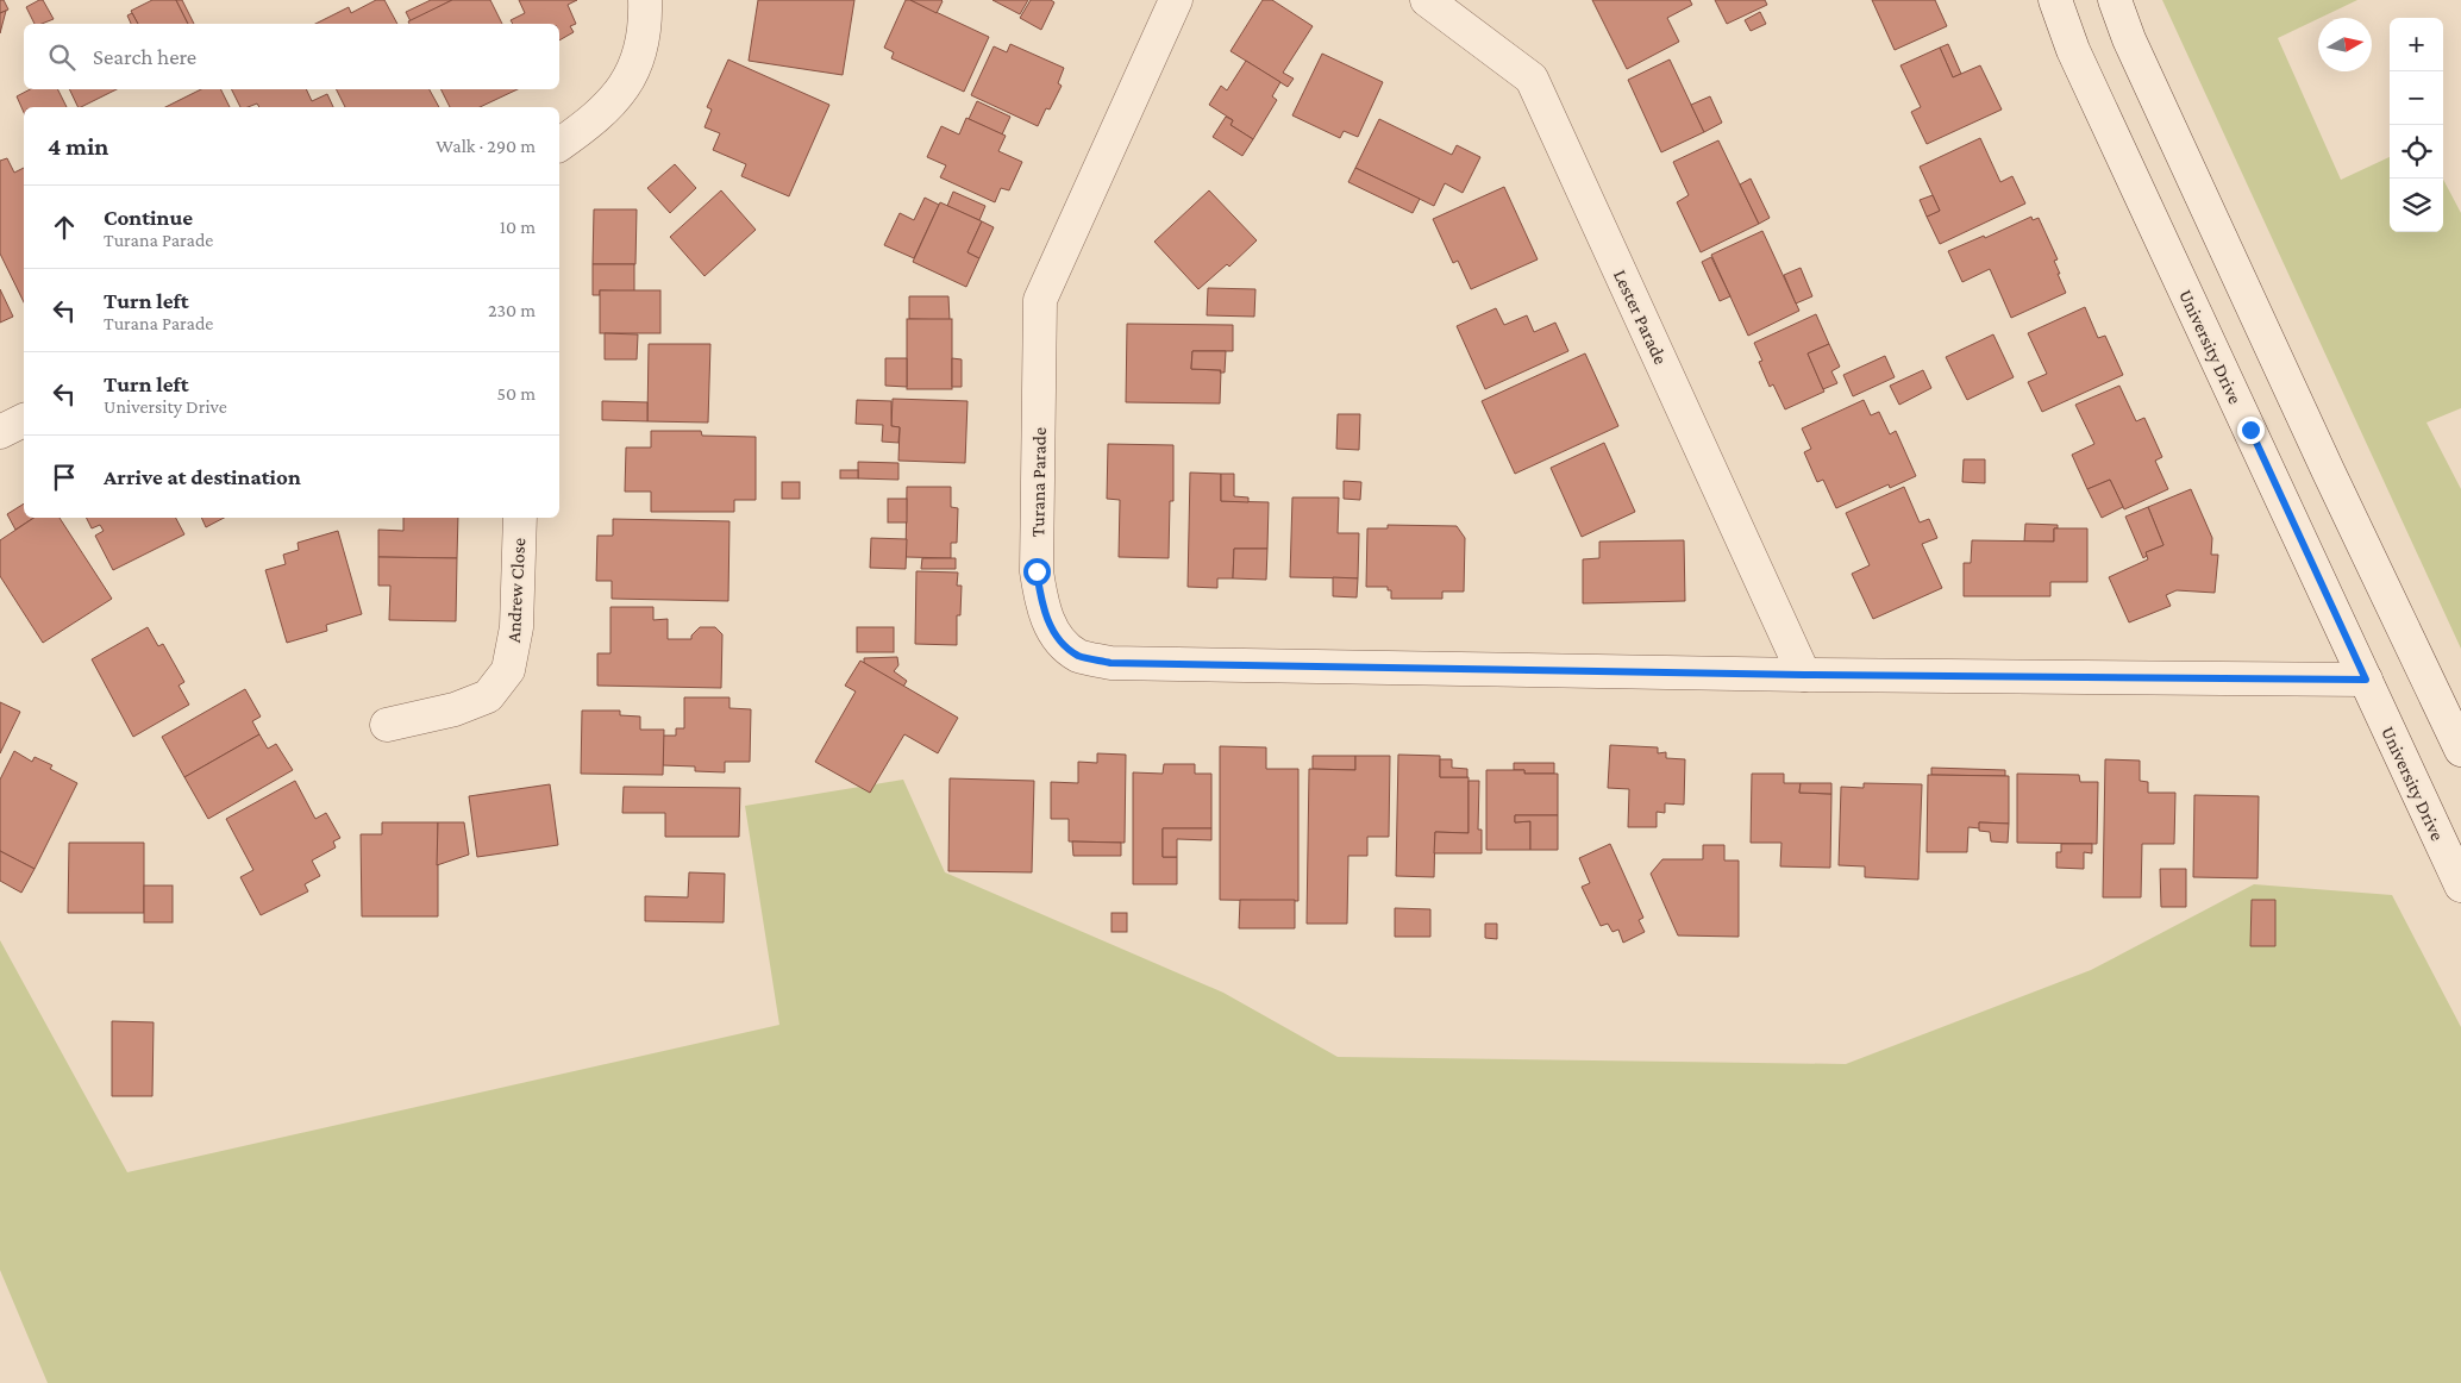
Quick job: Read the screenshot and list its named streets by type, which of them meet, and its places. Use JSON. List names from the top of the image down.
{
  "streets": {
    "street": [
      "Lester Parade",
      "University Drive",
      "Turana Parade",
      "Andrew Close"
    ]
  },
  "crossings": [
    ["Lester Parade", "Turana Parade"],
    ["University Drive", "Turana Parade"]
  ],
  "north": "right",
  "page": {
    "map_buttons": ["+", "−"],
    "search": "Search here",
    "heading": ["4 min", "Walk · 290 m"],
    "list": [
      ["Continue", "Turana Parade", "10 m"],
      ["Turn left", "Turana Parade", "230 m"],
      ["Turn left", "University Drive", "50 m"],
      "Arrive at destination"
    ]
  }
}
